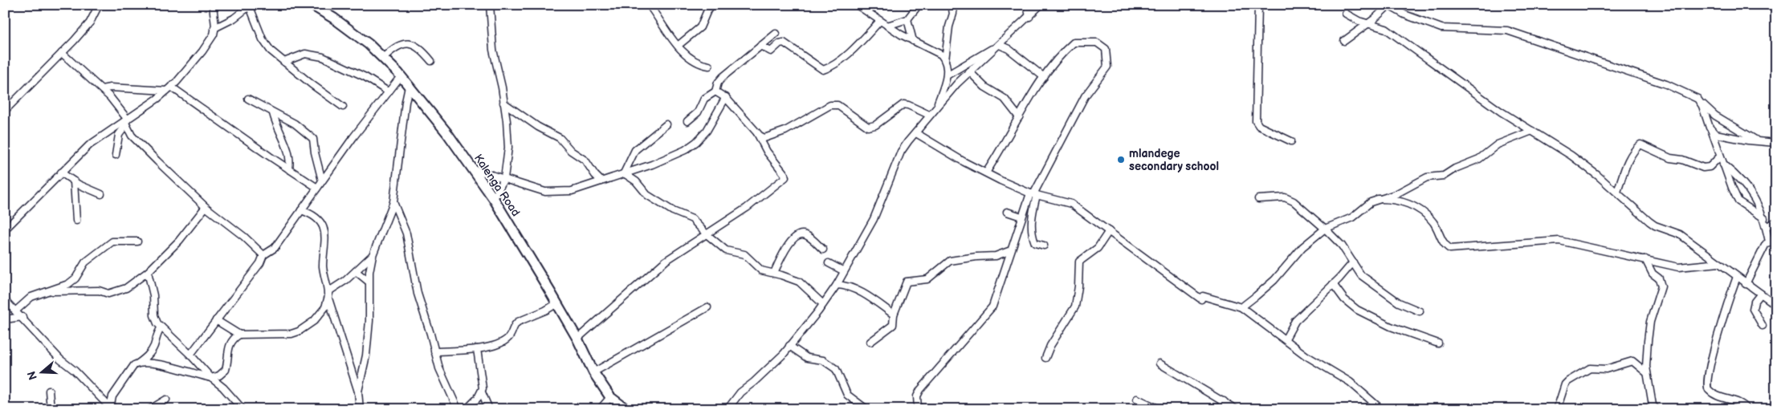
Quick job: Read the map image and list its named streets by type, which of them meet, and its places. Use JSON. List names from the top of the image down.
{
  "streets": {
    "main road": ["Kalenga Road"]
  },
  "places": ["mlandege secondary school"],
  "north": "left"
}
